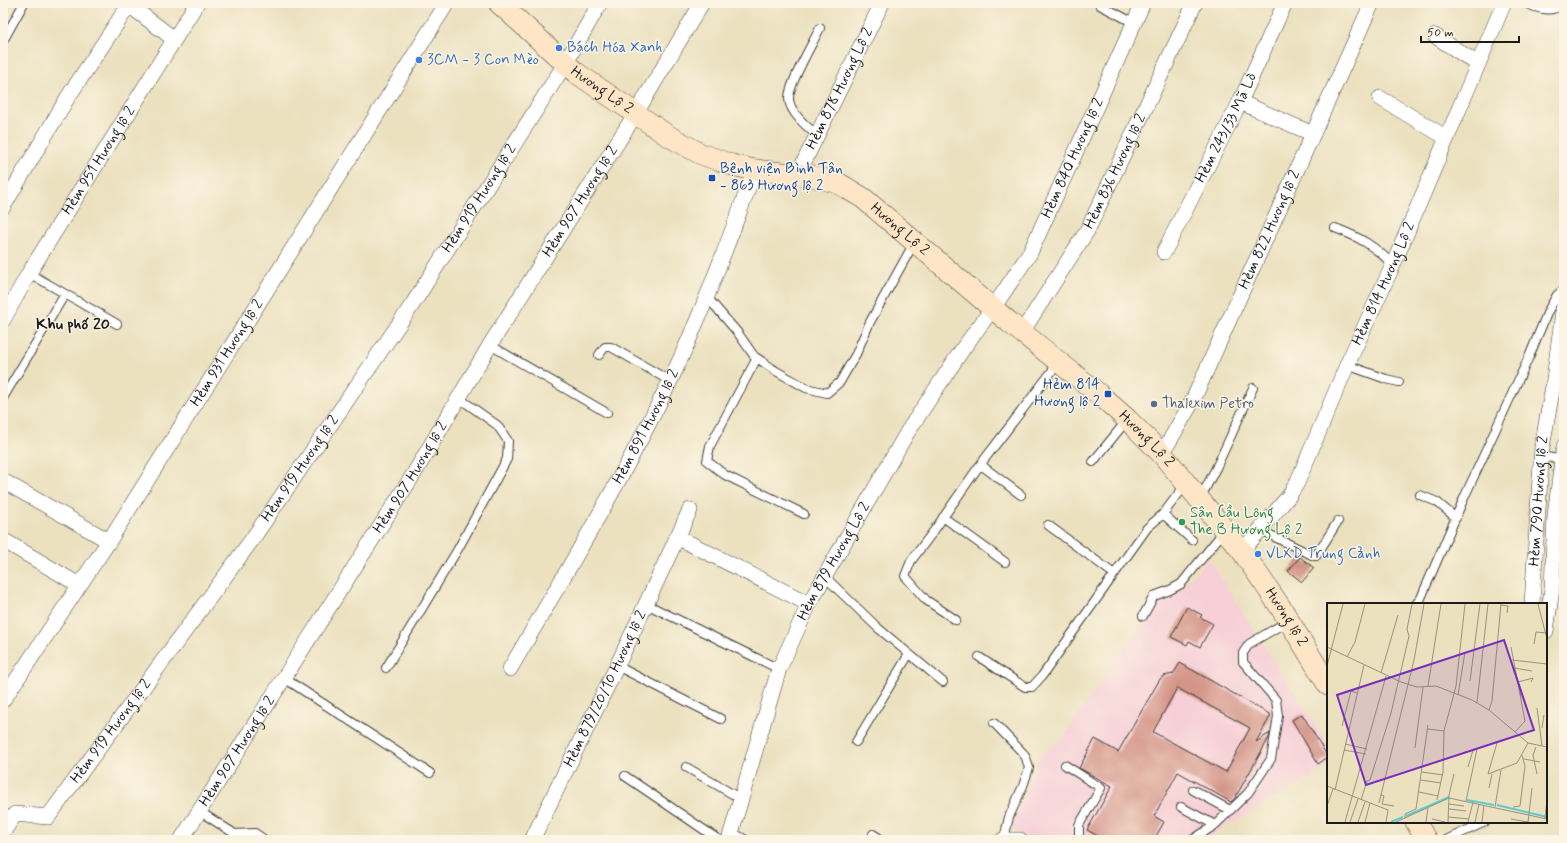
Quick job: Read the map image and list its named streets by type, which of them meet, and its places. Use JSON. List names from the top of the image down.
{
  "streets": {
    "main road": ["Hương Lộ 2", "Hương lộ 2"],
    "street": [
      "Hẻm 878 Hương Lộ 2",
      "Hẻm 243/33 Mã Lò",
      "Hẻm 840 Hương lộ 2",
      "Hẻm 951 Hương lộ 2",
      "Hẻm 836 Hương lộ 2",
      "Hẻm 919 Hương lộ 2",
      "Hẻm 907 Hương lộ 2",
      "Hẻm 822 Hương lộ 2",
      "Hẻm 814 Hương Lộ 2",
      "Hẻm 931 Hương lộ 2",
      "Hẻm 891 Hương lộ 2",
      "Hẻm 790 Hương lộ 2",
      "Hẻm 879 Hương Lộ 2",
      "Hẻm 879/20/10 Hương lộ 2"
    ]
  },
  "crossings": [
    ["Hẻm 878 Hương Lộ 2", "Hương Lộ 2"],
    ["Hương Lộ 2", "Hẻm 840 Hương lộ 2"],
    ["Hương Lộ 2", "Hẻm 836 Hương lộ 2"],
    ["Hương Lộ 2", "Hẻm 919 Hương lộ 2"],
    ["Hương Lộ 2", "Hẻm 907 Hương lộ 2"],
    ["Hương Lộ 2", "Hẻm 822 Hương lộ 2"],
    ["Hương Lộ 2", "Hẻm 814 Hương Lộ 2"],
    ["Hương Lộ 2", "Hẻm 891 Hương lộ 2"],
    ["Hương Lộ 2", "Hẻm 879 Hương Lộ 2"],
    ["Hương Lộ 2", "Hương lộ 2"],
    ["Hẻm 840 Hương lộ 2", "Hẻm 879 Hương Lộ 2"],
    ["Hẻm 814 Hương Lộ 2", "Hương lộ 2"]
  ],
  "districts": ["Khu phố 20"],
  "places": {
    "other": [
      "Bách Hóa Xanh",
      "3CM - 3 Con Mèo",
      "Thalexim Petro",
      "Sân Cầu Lông The B Hương Lộ 2",
      "VLXD Trung Cảnh"
    ],
    "transit": ["Bệnh viện Bình Tân - 863 Hương lộ 2", "Hẻm 814 Hương lộ 2"]
  },
  "scale_bar": "50 m"
}
